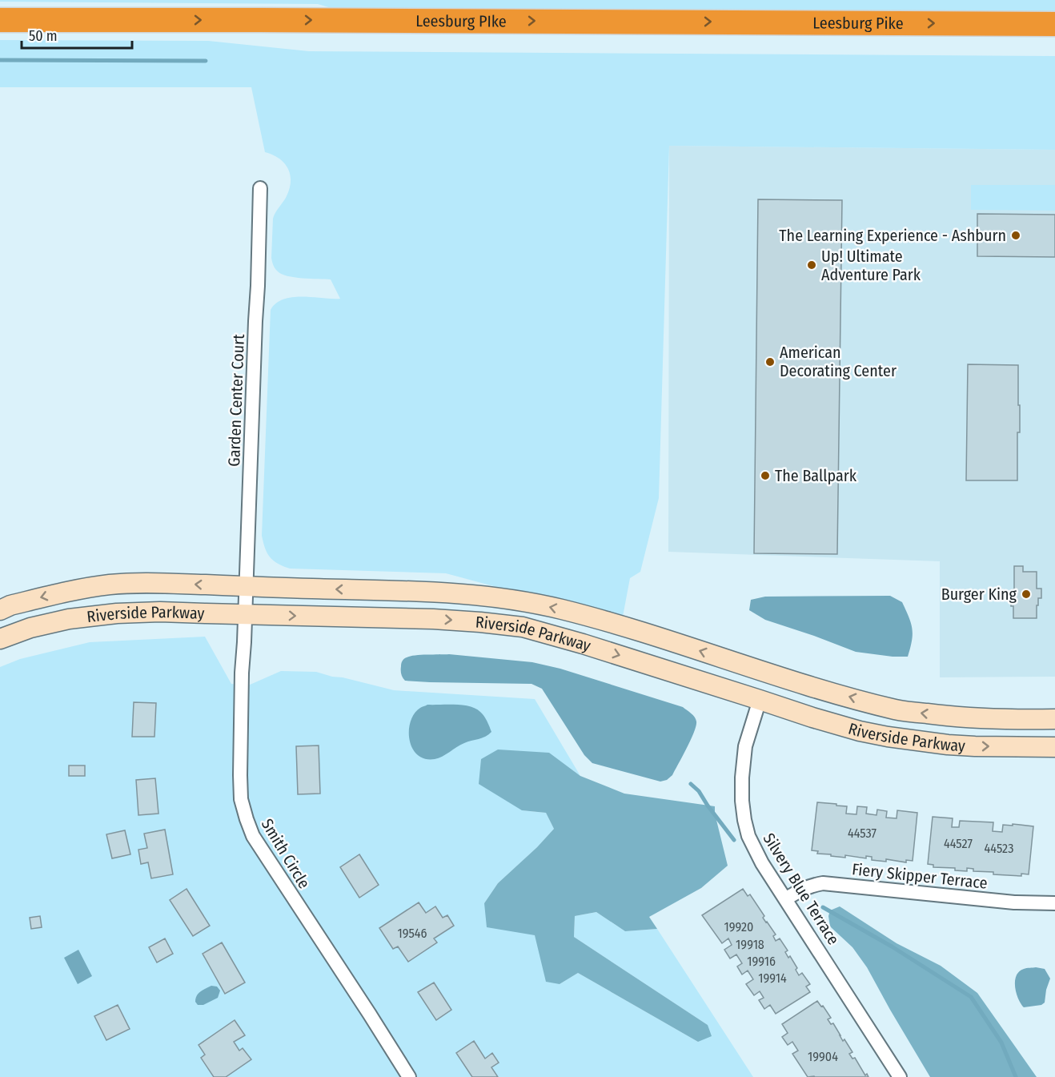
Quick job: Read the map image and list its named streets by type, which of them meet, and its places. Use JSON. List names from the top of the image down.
{
  "streets": {
    "highway": ["Leesburg PIke", "Leesburg Pike"],
    "main road": ["Riverside Parkway"],
    "street": [
      "Garden Center Court",
      "Smith Circle",
      "Fiery Skipper Terrace",
      "Silvery Blue Terrace"
    ]
  },
  "crossings": [
    ["Leesburg PIke", "Leesburg Pike"],
    ["Garden Center Court", "Riverside Parkway"],
    ["Garden Center Court", "Smith Circle"],
    ["Riverside Parkway", "Smith Circle"],
    ["Riverside Parkway", "Silvery Blue Terrace"],
    ["Fiery Skipper Terrace", "Silvery Blue Terrace"]
  ],
  "one_way": ["Leesburg PIke", "Leesburg Pike"],
  "places": [
    "The Learning Experience - Ashburn",
    "Up! Ultimate Adventure Park",
    "American Decorating Center",
    "The Ballpark",
    "Burger King"
  ],
  "house_numbers": [
    "44537",
    "44527",
    "44523",
    "19920",
    "19546",
    "19918",
    "19916",
    "19914",
    "19904"
  ],
  "scale_bar": "50 m"
}
